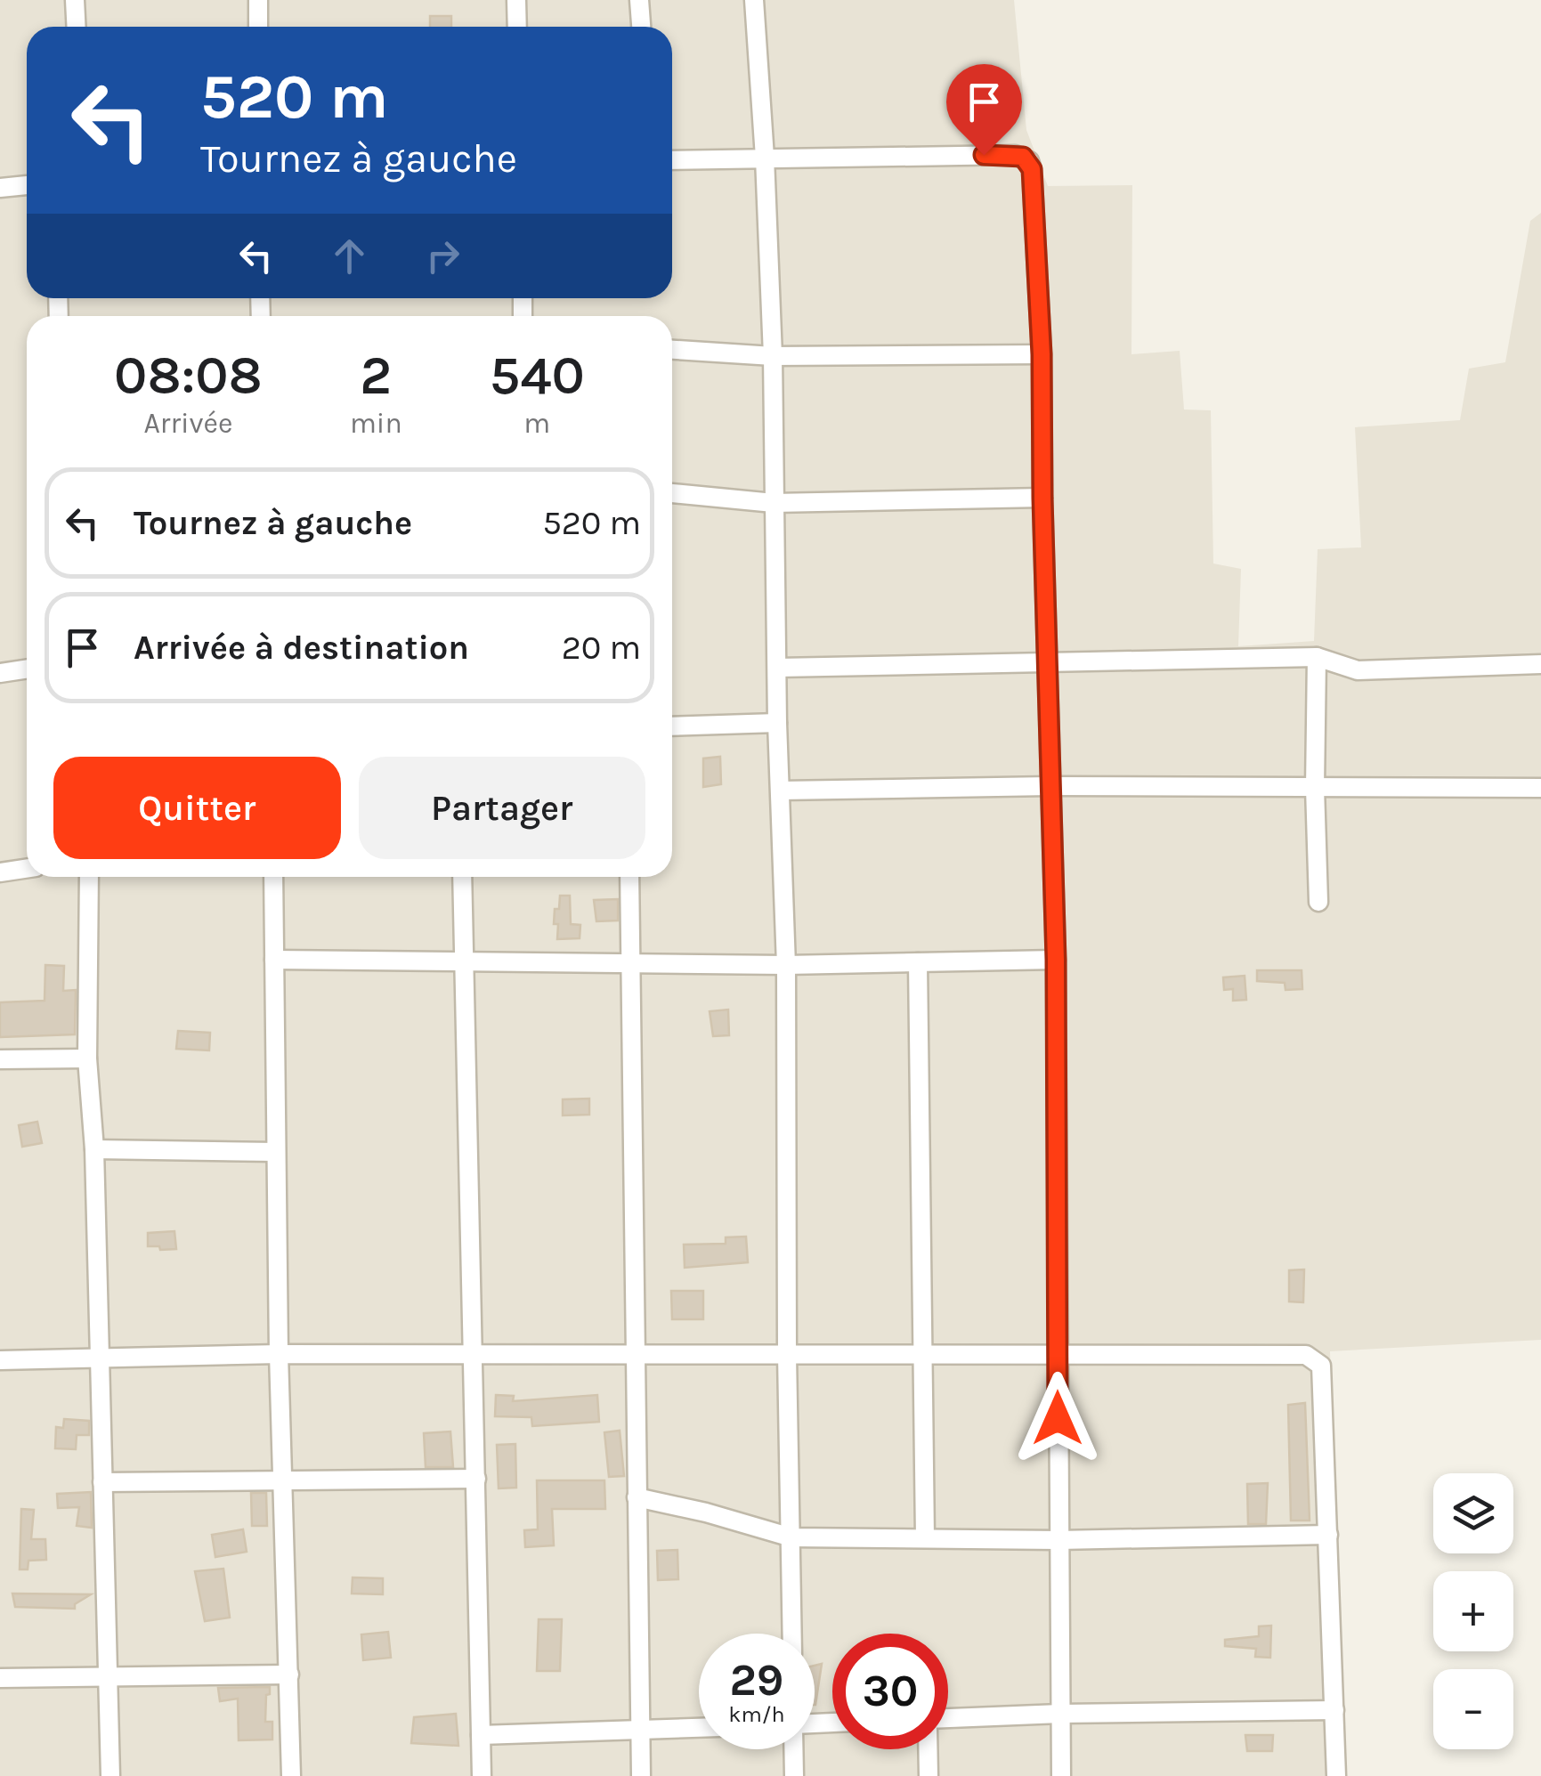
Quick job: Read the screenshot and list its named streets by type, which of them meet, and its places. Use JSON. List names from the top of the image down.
{
  "page": {
    "turn": ["520 m", "Tournez à gauche"],
    "eta": [
      "08:08",
      "Arrivée",
      "2",
      "min",
      "540",
      "m"
    ],
    "list": [
      {
        "name": "Tournez à gauche",
        "value": "520 m"
      },
      {
        "name": "Arrivée à destination",
        "value": "20 m"
      }
    ],
    "buttons": ["Quitter", "Partager"],
    "map_buttons": ["+", "−"],
    "speed": "29 km/h",
    "limit": "30"
  }
}
